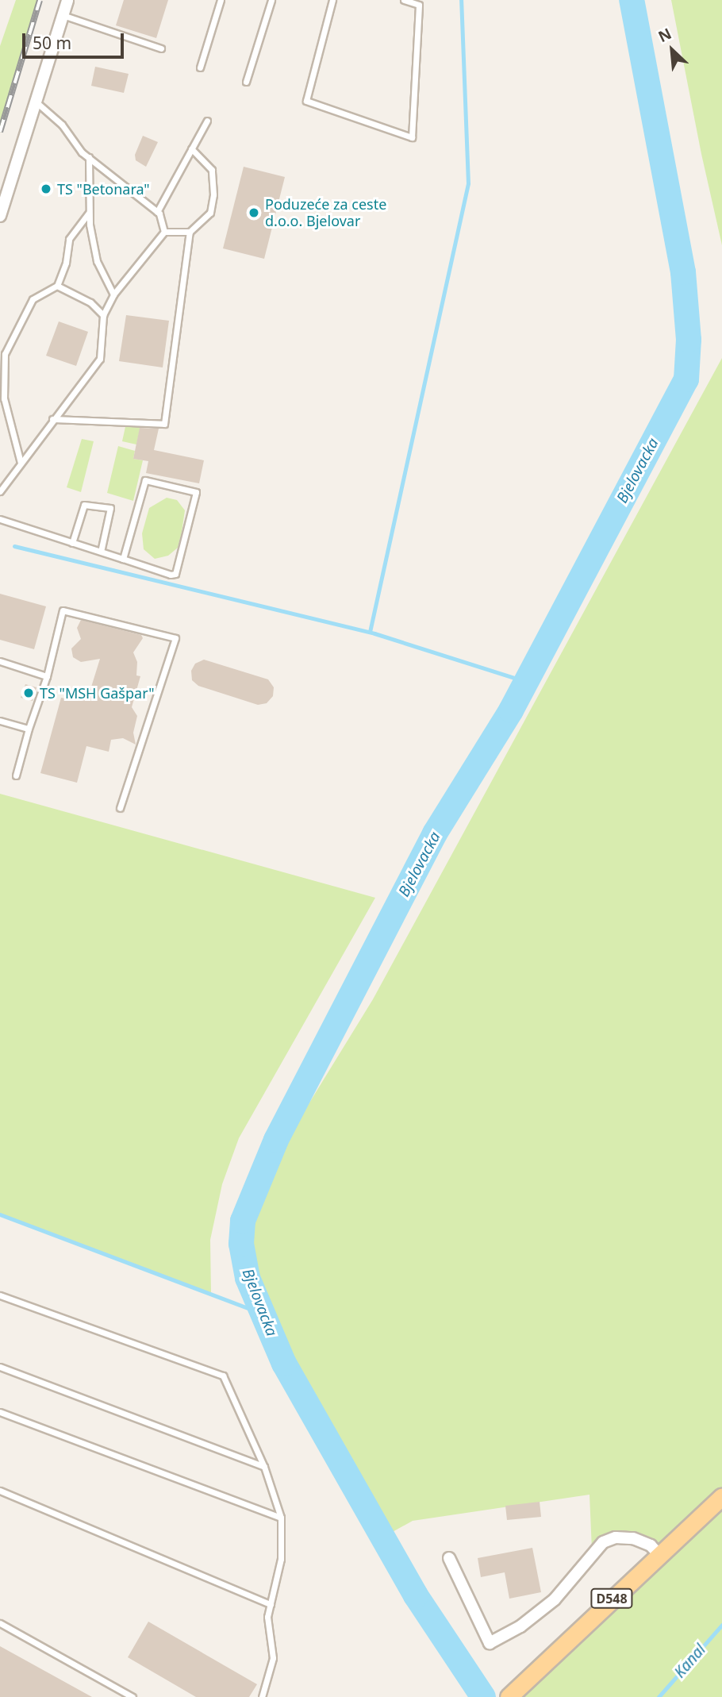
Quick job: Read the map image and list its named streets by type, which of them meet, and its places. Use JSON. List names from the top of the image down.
{
  "streets": {
    "main road": ["D548"]
  },
  "water": ["Bjelovacka", "Kanal"],
  "places": ["TS \"Betonara\"", "Poduzeće za ceste d.o.o. Bjelovar", "TS \"MSH Gašpar\""],
  "scale_bar": "50 m",
  "north": "top left"
}
